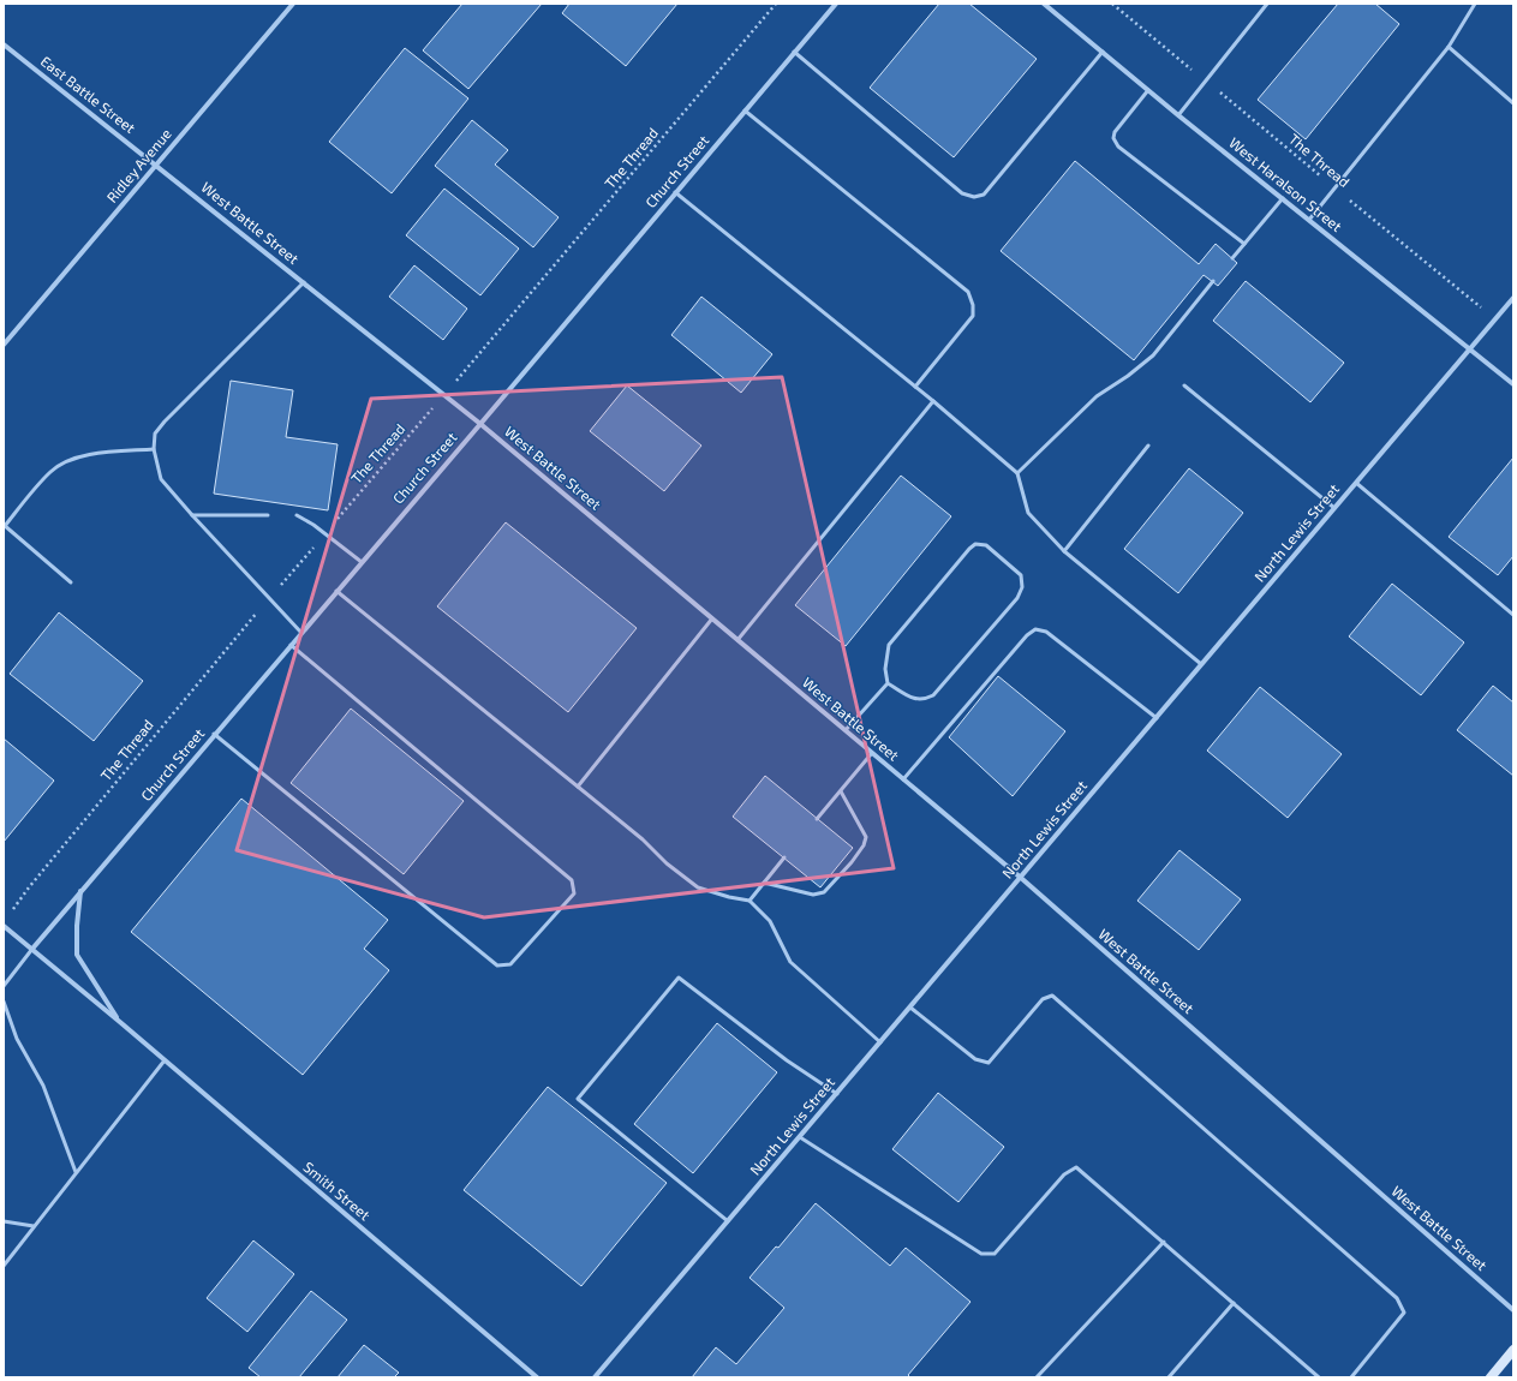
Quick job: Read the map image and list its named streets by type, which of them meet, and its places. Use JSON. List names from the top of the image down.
{
  "streets": {
    "street": [
      "East Battle Street",
      "Ridley Avenue",
      "Church Street",
      "West Haralson Street",
      "West Battle Street",
      "North Lewis Street",
      "Smith Street"
    ],
    "path": ["The Thread"]
  },
  "crossings": [
    ["East Battle Street", "Ridley Avenue"],
    ["East Battle Street", "West Battle Street"],
    ["The Thread", "West Battle Street"],
    ["The Thread", "North Lewis Street"],
    ["Ridley Avenue", "West Battle Street"],
    ["Church Street", "West Battle Street"],
    ["Church Street", "Smith Street"],
    ["West Haralson Street", "North Lewis Street"],
    ["West Battle Street", "North Lewis Street"]
  ]
}
